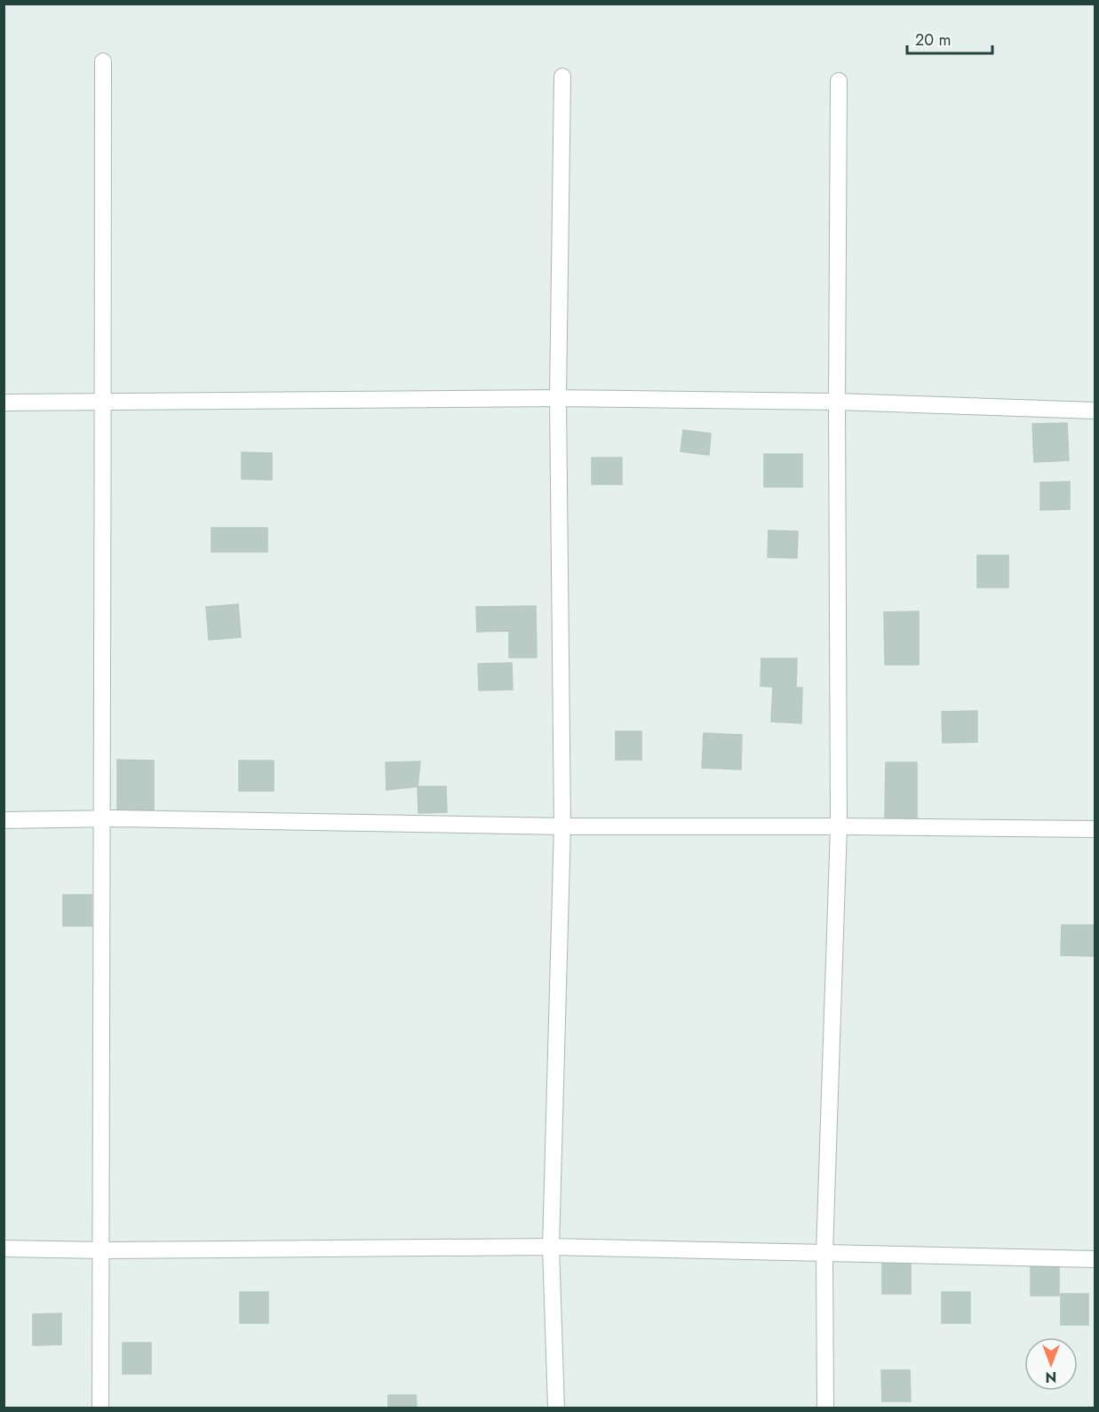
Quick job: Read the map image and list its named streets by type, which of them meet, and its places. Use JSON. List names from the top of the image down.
{
  "scale_bar": "20 m",
  "north": "bottom"
}
